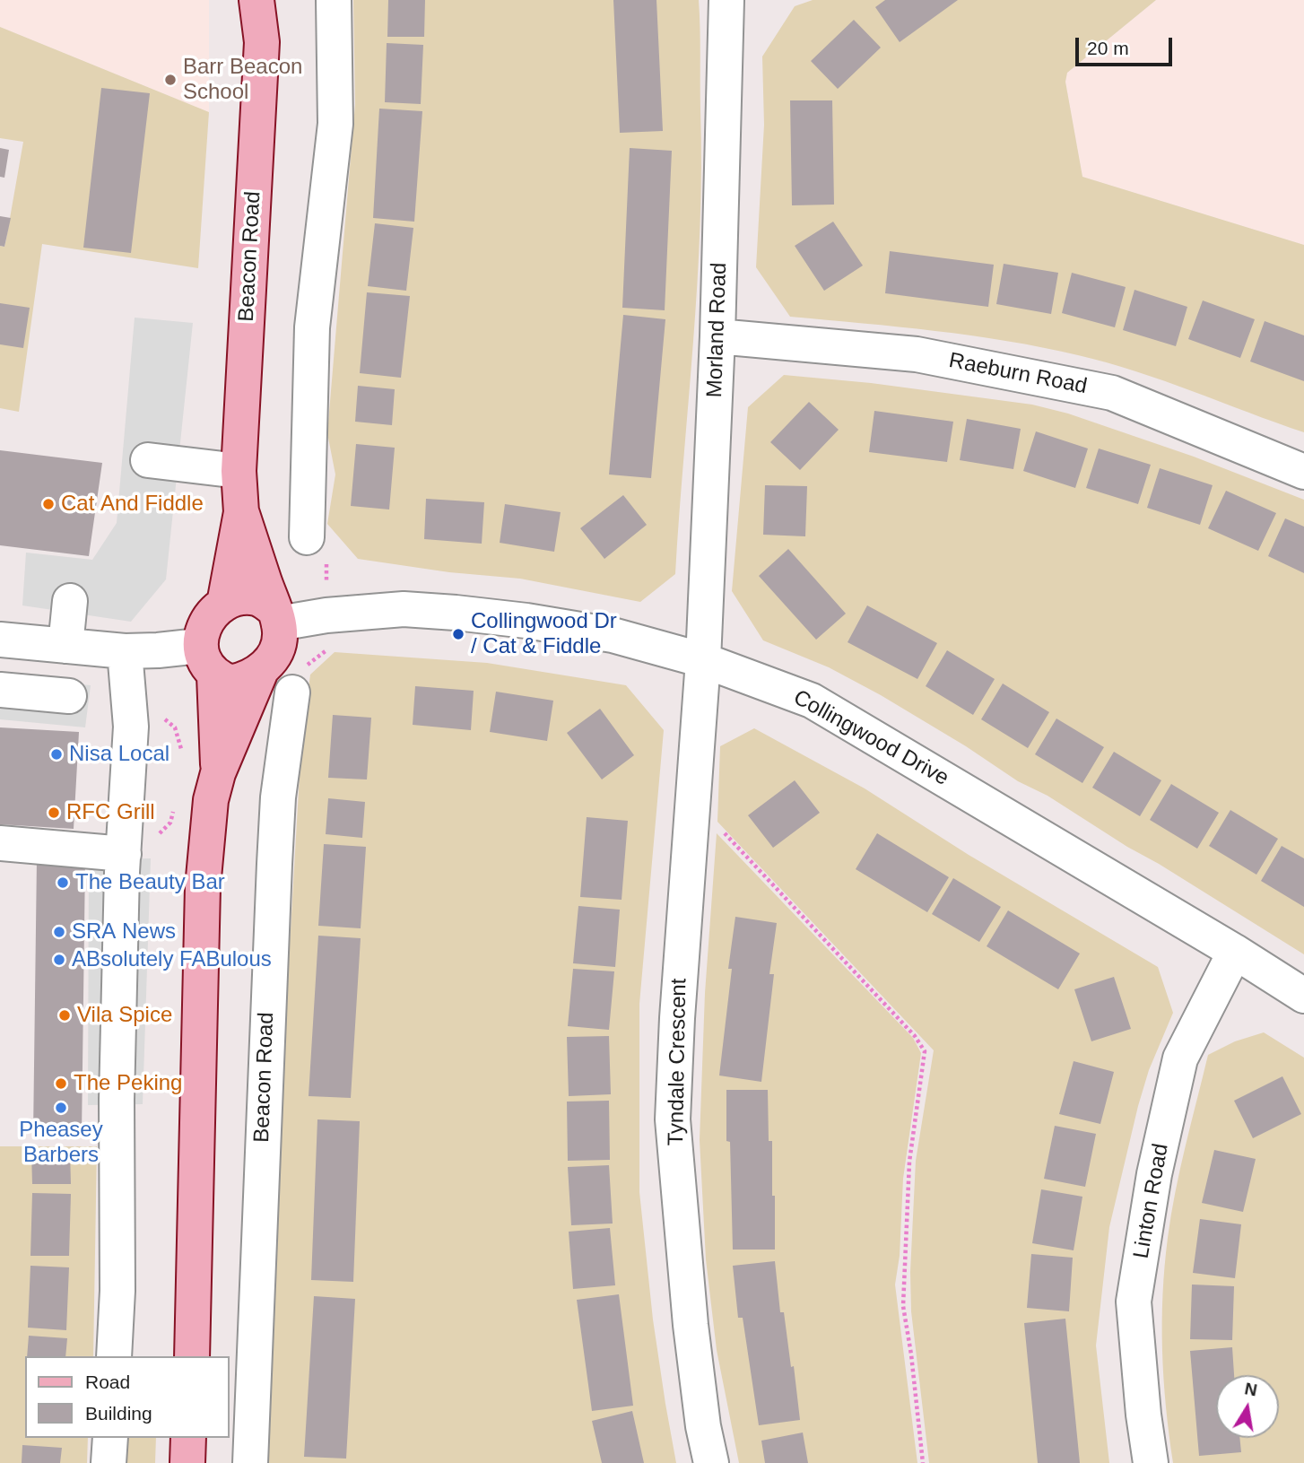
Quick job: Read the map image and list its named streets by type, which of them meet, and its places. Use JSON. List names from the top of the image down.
{
  "streets": {
    "main road": ["Beacon Road"],
    "street": [
      "Morland Road",
      "Raeburn Road",
      "Collingwood Drive",
      "Tyndale Crescent",
      "Linton Road"
    ]
  },
  "crossings": [
    ["Beacon Road", "Collingwood Drive"],
    ["Morland Road", "Raeburn Road"],
    ["Morland Road", "Collingwood Drive"],
    ["Morland Road", "Tyndale Crescent"],
    ["Collingwood Drive", "Tyndale Crescent"],
    ["Collingwood Drive", "Linton Road"]
  ],
  "places": [
    "Barr Beacon School",
    "Cat And Fiddle",
    "Collingwood Dr / Cat & Fiddle",
    "Nisa Local",
    "RFC Grill",
    "The Beauty Bar",
    "SRA News",
    "ABsolutely FABulous",
    "Vila Spice",
    "The Peking",
    "Pheasey Barbers"
  ],
  "legend": ["Road", "Building"],
  "scale_bar": "20 m",
  "north": "top"
}
